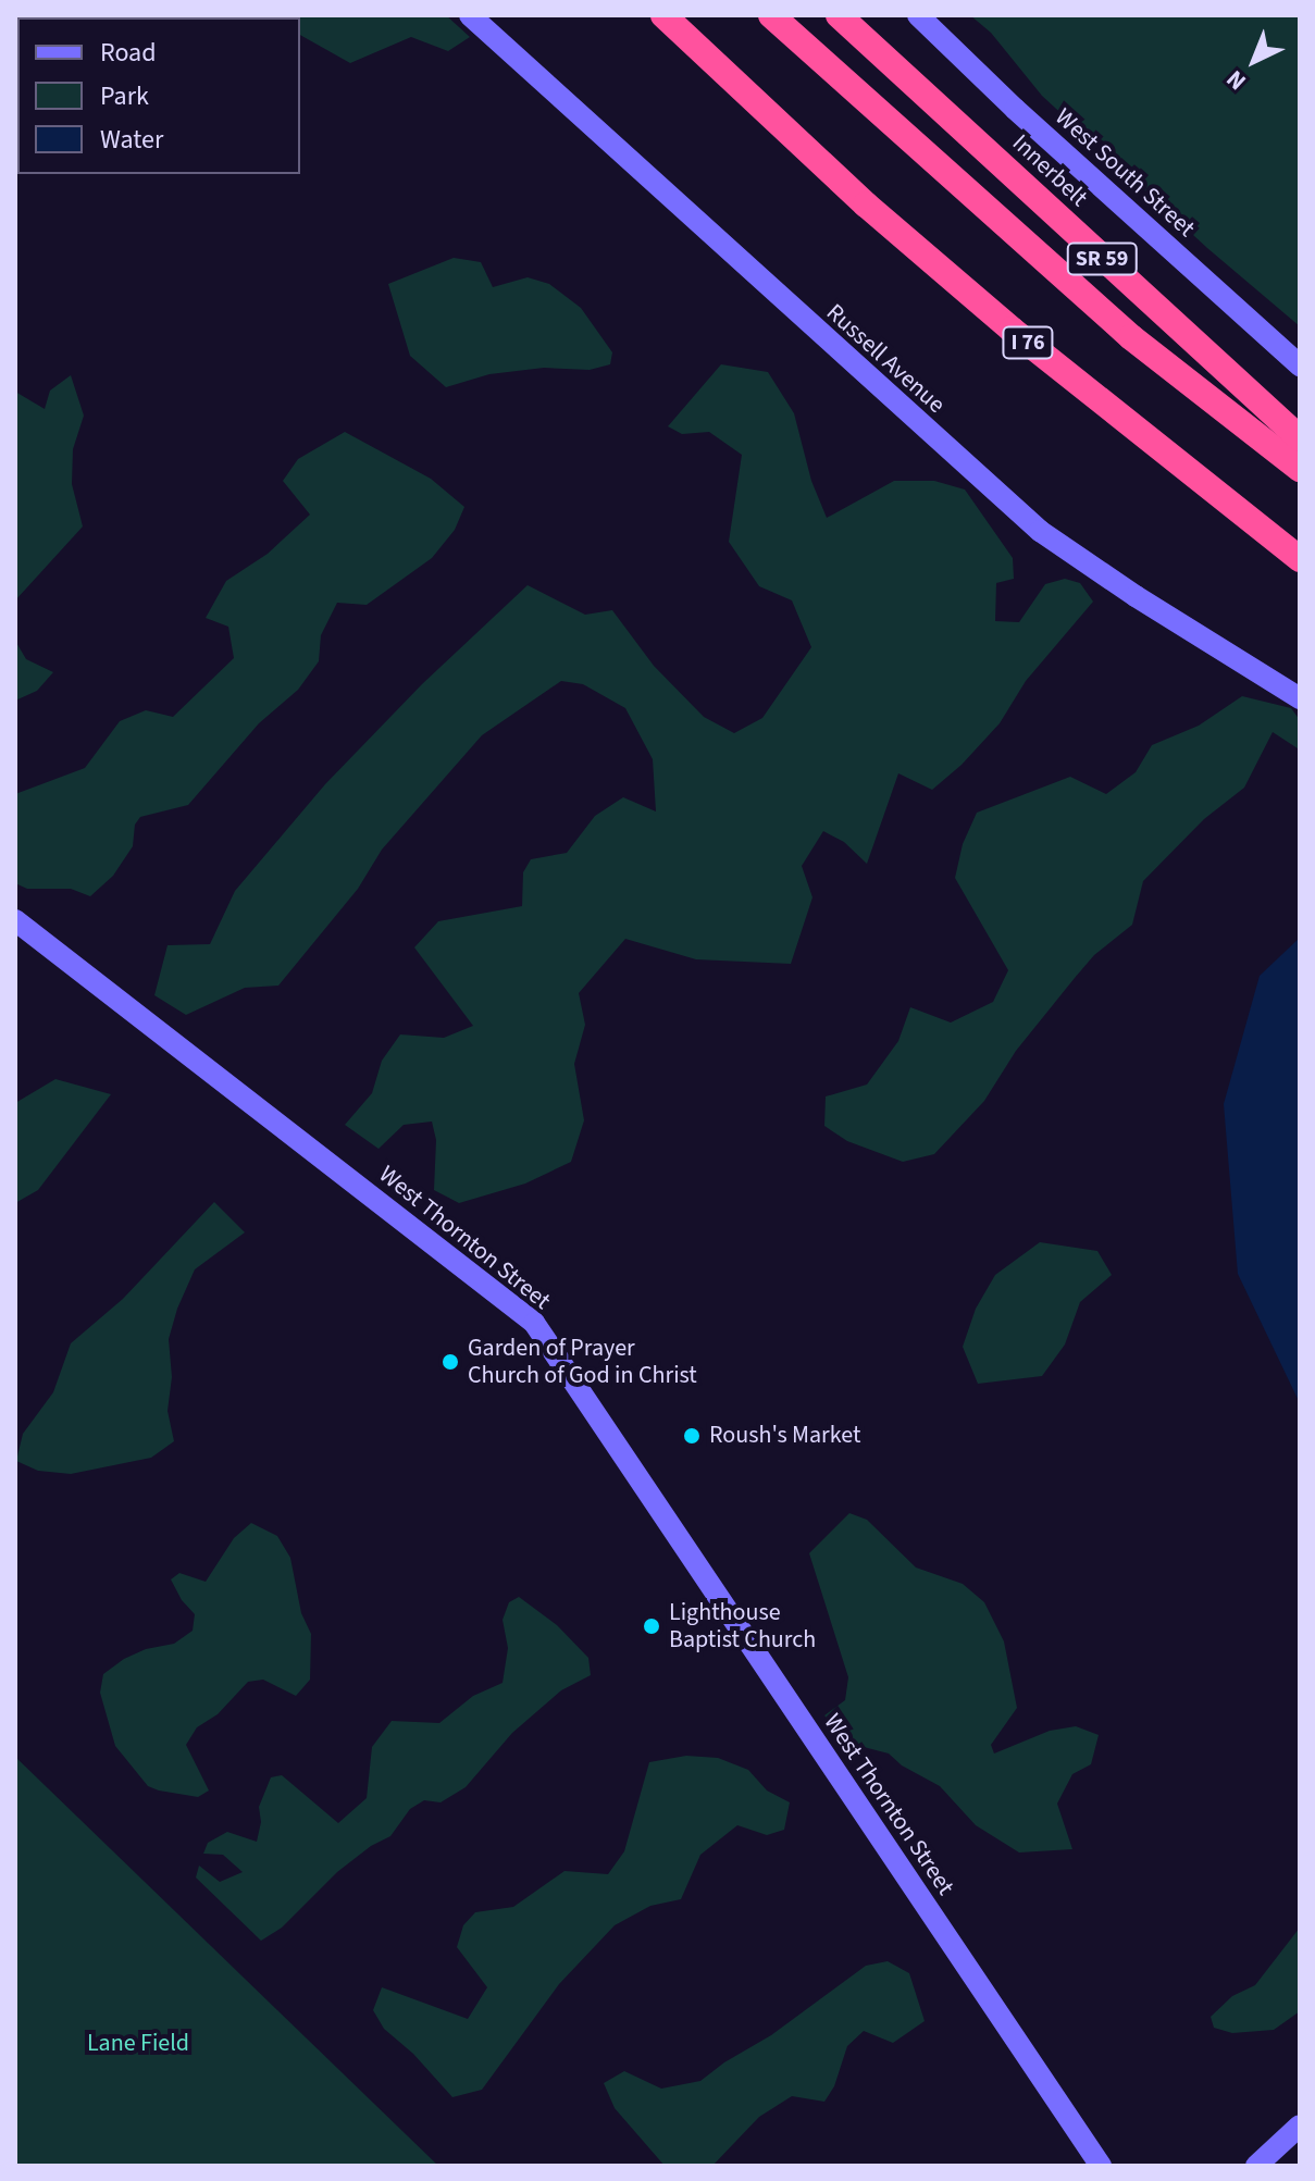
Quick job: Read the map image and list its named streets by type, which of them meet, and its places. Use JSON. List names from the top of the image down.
{
  "streets": {
    "highway": ["Innerbelt", "SR 59", "I 76"],
    "main road": ["West South Street", "Russell Avenue", "West Thornton Street"]
  },
  "parks": ["Lane Field"],
  "places": ["Garden of Prayer Church of God in Christ", "Roush's Market", "Lighthouse Baptist Church"],
  "legend": ["Road", "Park", "Water"],
  "north": "bottom left"
}
